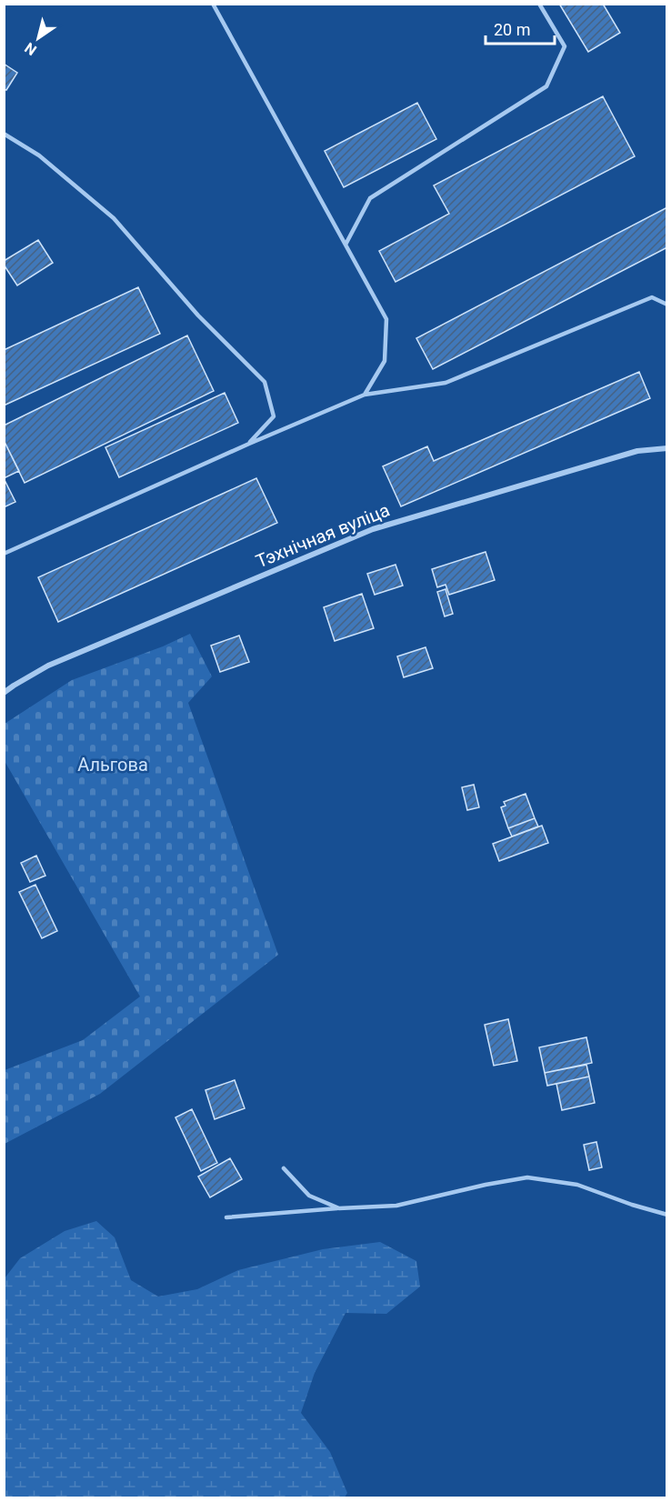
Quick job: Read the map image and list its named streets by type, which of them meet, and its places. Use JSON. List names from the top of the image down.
{
  "streets": {
    "street": ["Тэхнічная вуліца"]
  },
  "parks": ["Альгова"],
  "scale_bar": "20 m",
  "north": "bottom left"
}
